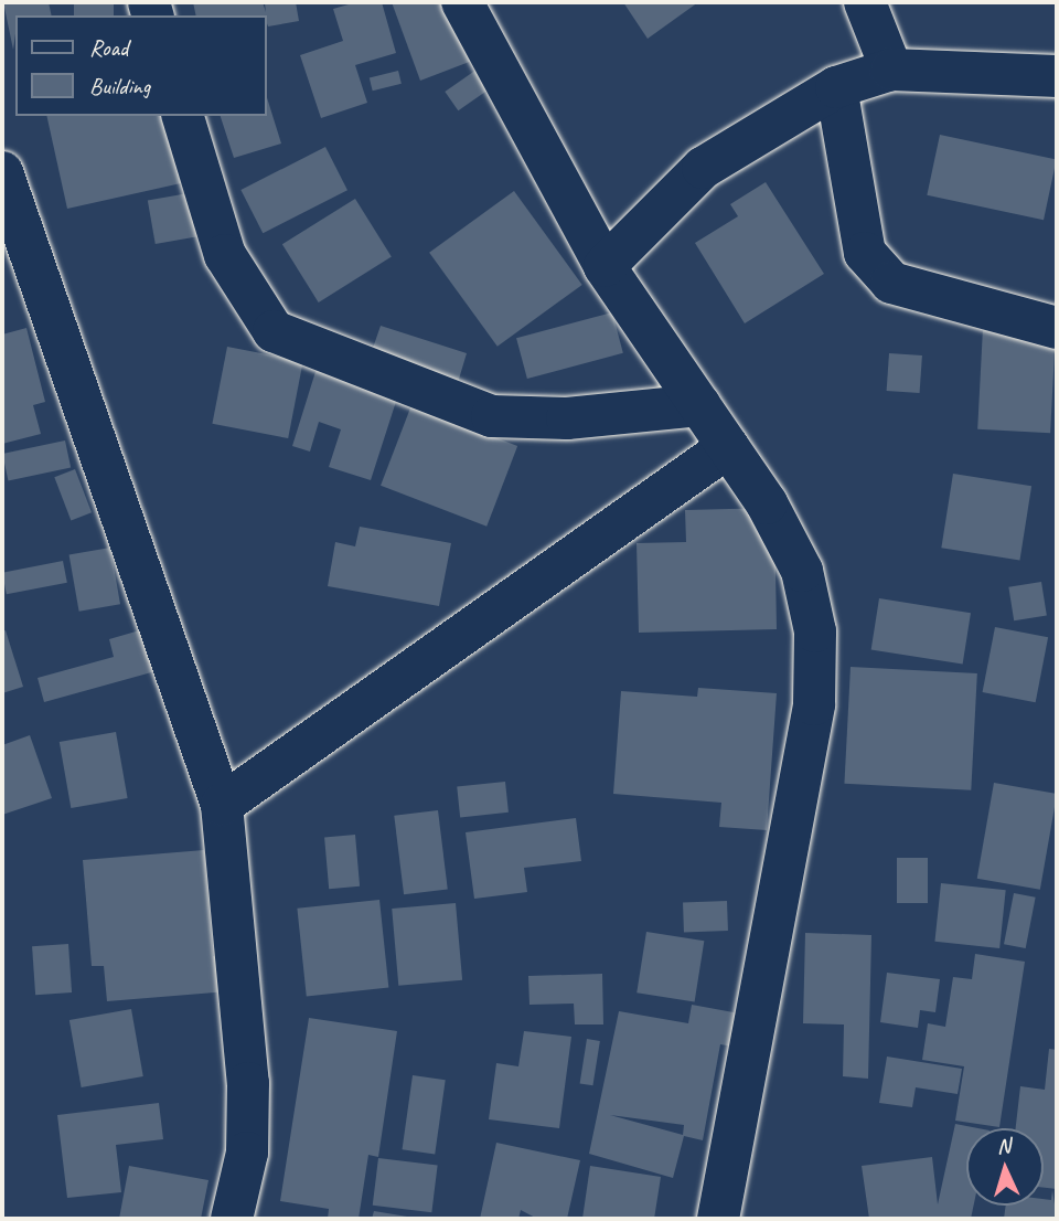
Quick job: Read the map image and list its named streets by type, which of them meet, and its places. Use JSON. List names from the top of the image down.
{
  "legend": ["Road", "Building"],
  "north": "top"
}
